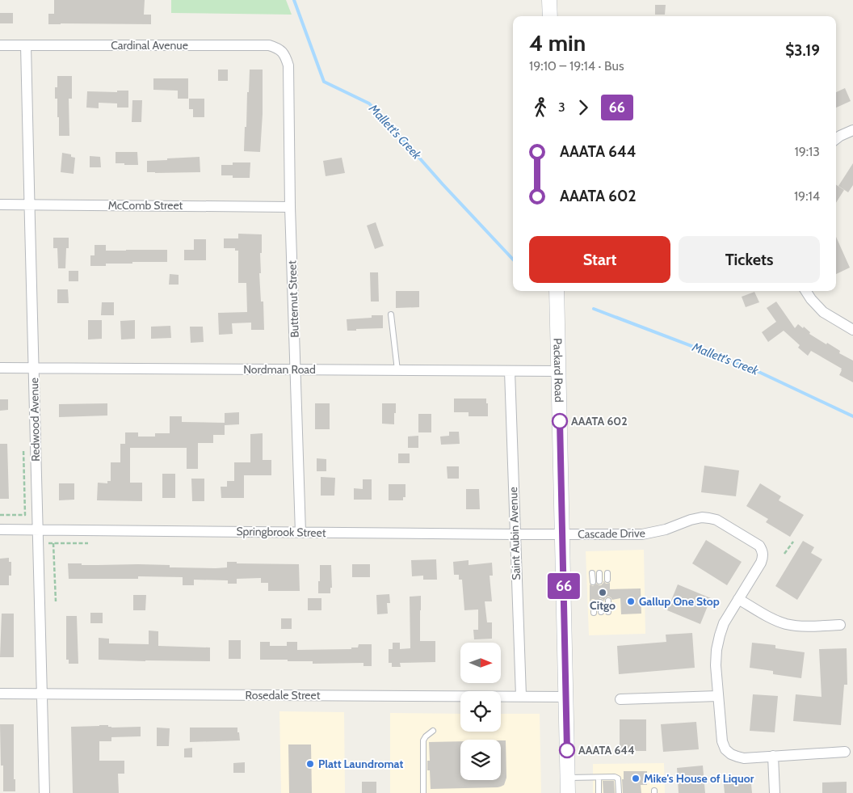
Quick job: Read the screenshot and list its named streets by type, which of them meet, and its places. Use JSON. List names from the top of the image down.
{
  "streets": {
    "main road": ["Packard Road"],
    "street": [
      "Cardinal Avenue",
      "McComb Street",
      "Butternut Street",
      "Nordman Road",
      "Redwood Avenue",
      "Springbrook Street",
      "Saint Aubin Avenue",
      "Cascade Drive",
      "Rosedale Street"
    ]
  },
  "crossings": [
    ["Cardinal Avenue", "Butternut Street"],
    ["Cardinal Avenue", "Redwood Avenue"],
    ["McComb Street", "Butternut Street"],
    ["McComb Street", "Redwood Avenue"],
    ["Butternut Street", "Nordman Road"],
    ["Butternut Street", "Springbrook Street"],
    ["Nordman Road", "Packard Road"],
    ["Nordman Road", "Redwood Avenue"],
    ["Nordman Road", "Saint Aubin Avenue"],
    ["Packard Road", "Springbrook Street"],
    ["Packard Road", "Cascade Drive"],
    ["Packard Road", "Rosedale Street"],
    ["Redwood Avenue", "Springbrook Street"],
    ["Redwood Avenue", "Rosedale Street"],
    ["Springbrook Street", "Saint Aubin Avenue"],
    ["Springbrook Street", "Cascade Drive"],
    ["Saint Aubin Avenue", "Rosedale Street"]
  ],
  "water": ["Mallett's Creek"],
  "places": [
    "AAATA 602",
    "Citgo",
    "Gallup One Stop",
    "AAATA 644",
    "Platt Laundromat",
    "Mike's House of Liquor"
  ],
  "lines": ["bus line 66"],
  "north": "right",
  "page": {
    "on_map": "66",
    "heading": ["4 min", "19:10 – 19:14 · Bus", "$3.19"],
    "legs": ["3", "66"],
    "list": [
      {
        "name": "AAATA 644",
        "value": "19:13"
      },
      {
        "name": "AAATA 602",
        "value": "19:14"
      }
    ],
    "buttons": ["Start", "Tickets"]
  }
}
